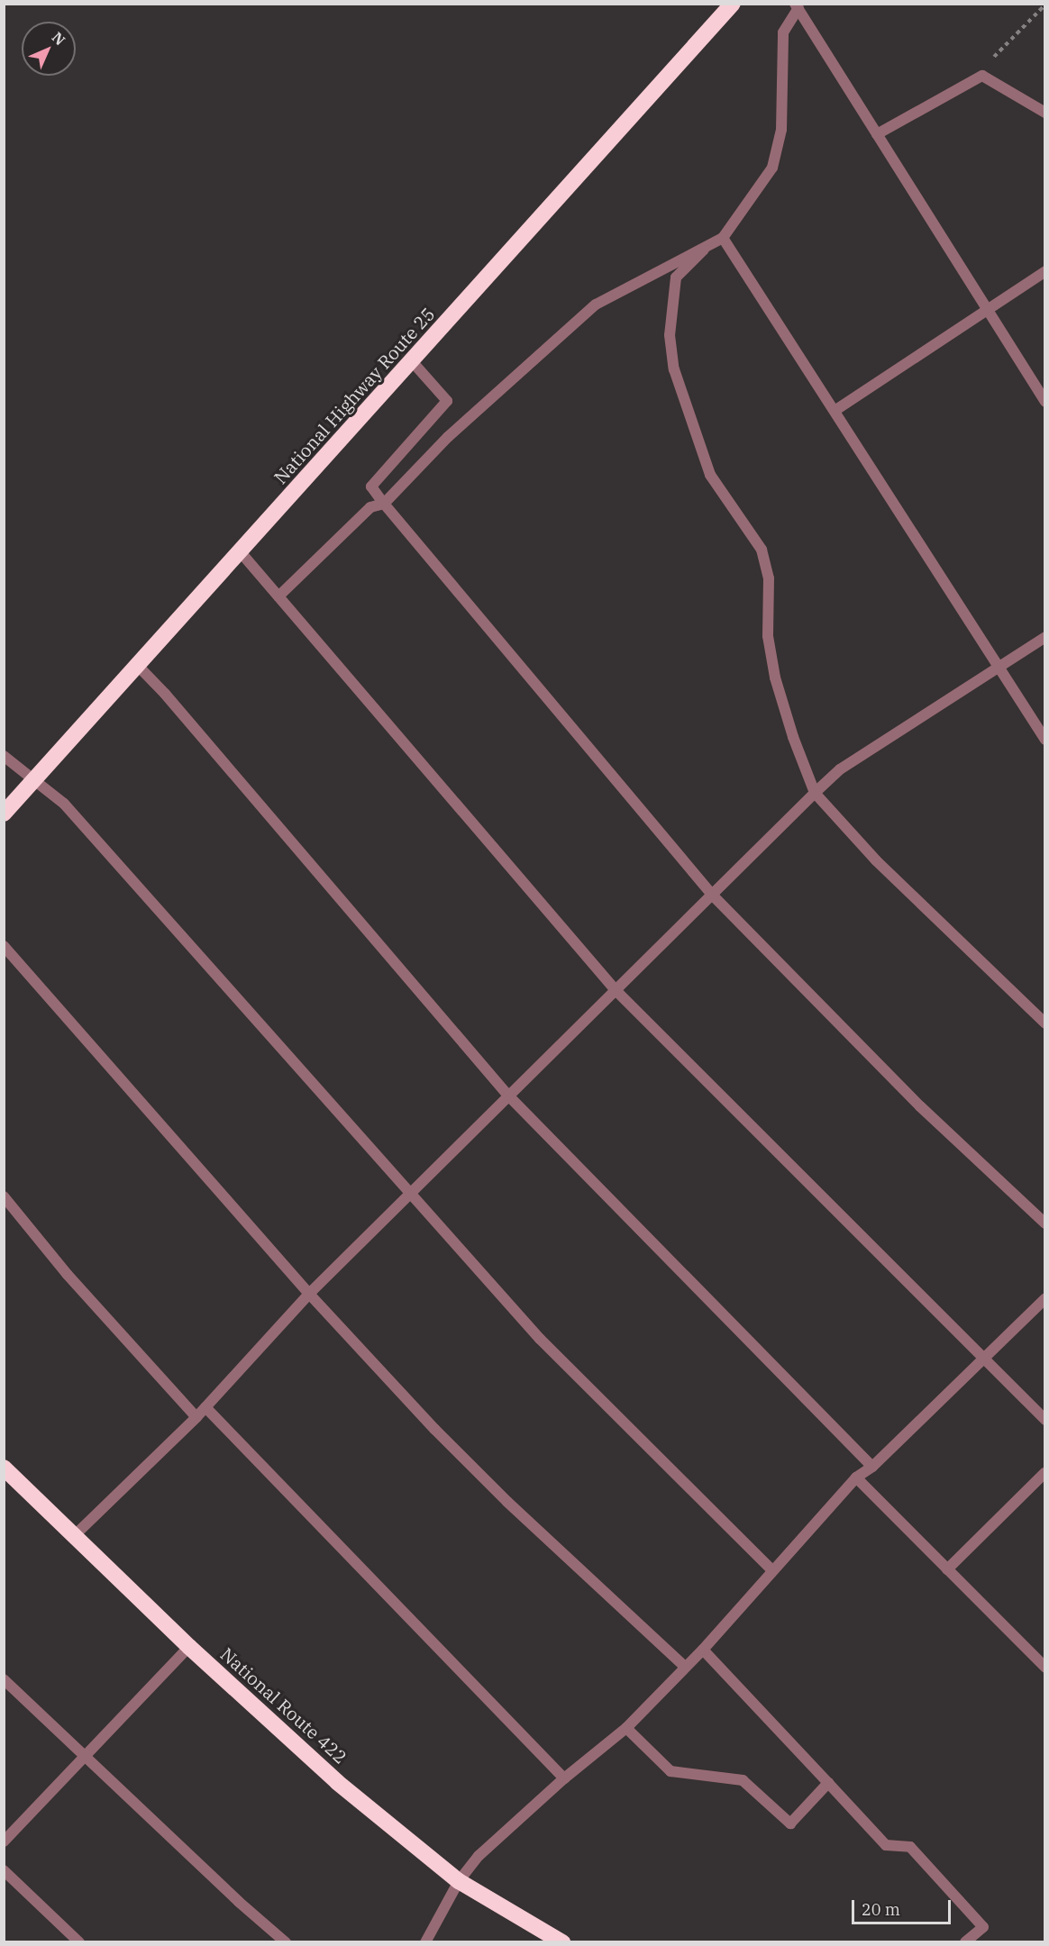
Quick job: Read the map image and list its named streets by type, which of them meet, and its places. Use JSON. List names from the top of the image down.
{
  "streets": {
    "highway": ["National Highway Route 25", "National Route 422"]
  },
  "scale_bar": "20 m",
  "north": "top right"
}
